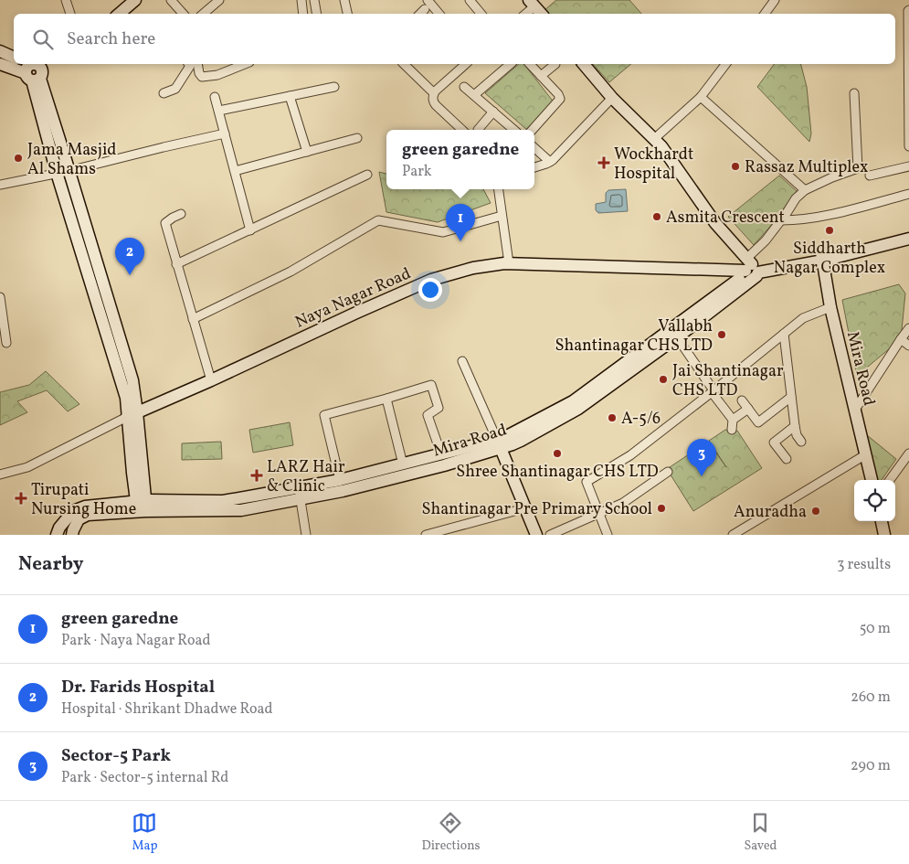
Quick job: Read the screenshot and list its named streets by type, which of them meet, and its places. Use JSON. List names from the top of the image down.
{
  "streets": {
    "main road": ["Naya Nagar Road", "Mira Road"]
  },
  "crossings": [
    ["Naya Nagar Road", "Mira Road"]
  ],
  "places": {
    "other": [
      "Jama Masjid Al Shams",
      "Rassaz Multiplex",
      "Asmita Crescent",
      "Siddharth Nagar Complex",
      "Vallabh Shantinagar CHS LTD",
      "Jai Shantinagar CHS LTD",
      "A-5/6",
      "Shree Shantinagar CHS LTD",
      "Shantinagar Pre Primary School",
      "Anuradha"
    ],
    "health": ["Wockhardt Hospital", "LARZ Hair & Clinic", "Tirupati Nursing Home"]
  },
  "page": {
    "search": "Search here",
    "popup": ["green garedne", "Park"],
    "pins": ["1", "2", "3"],
    "heading": ["Nearby", "3 results"],
    "list": [
      {
        "mark": "1",
        "name": "green garedne",
        "note": "Park · Naya Nagar Road",
        "value": "50 m"
      },
      {
        "mark": "2",
        "name": "Dr. Farids Hospital",
        "note": "Hospital · Shrikant Dhadwe Road",
        "value": "260 m"
      },
      {
        "mark": "3",
        "name": "Sector-5 Park",
        "note": "Park · Sector-5 internal Rd",
        "value": "290 m"
      }
    ],
    "nav": ["Map", "Directions", "Saved"]
  }
}
